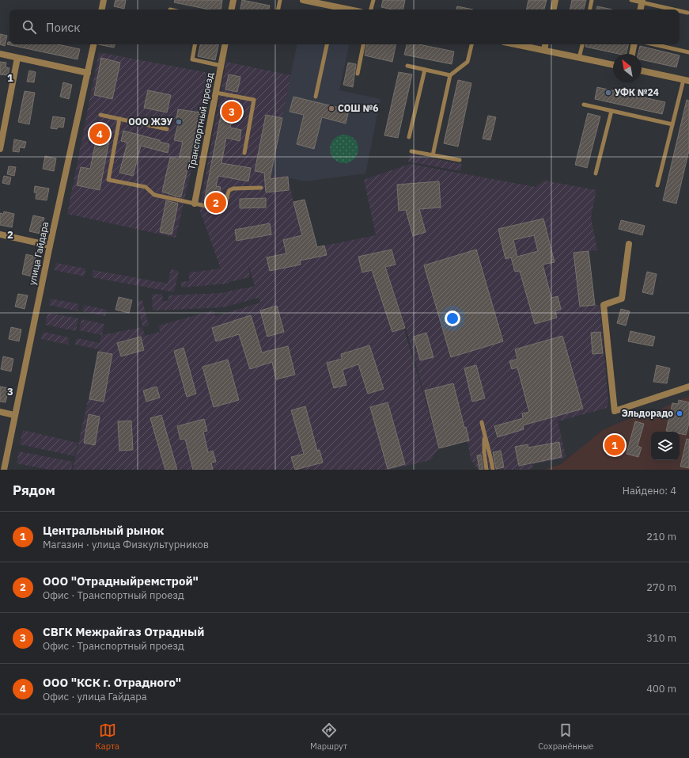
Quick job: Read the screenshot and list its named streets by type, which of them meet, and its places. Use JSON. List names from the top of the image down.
{
  "streets": {
    "street": ["Транспортный проезд", "улица Гайдара"]
  },
  "places": [
    "УФК №24",
    "СОШ №6",
    "ООО ЖЭУ",
    "Эльдорадо"
  ],
  "north": "top left",
  "page": {
    "search": "Поиск",
    "pins": [
      "3",
      "4",
      "2",
      "1"
    ],
    "heading": ["Рядом", "Найдено: 4"],
    "list": [
      {
        "mark": "1",
        "name": "Центральный рынок",
        "note": "Магазин · улица Физкультурников",
        "value": "210 m"
      },
      {
        "mark": "2",
        "name": "ООО \"Отрадныйремстрой\"",
        "note": "Офис · Транспортный проезд",
        "value": "270 m"
      },
      {
        "mark": "3",
        "name": "СВГК Межрайгаз Отрадный",
        "note": "Офис · Транспортный проезд",
        "value": "310 m"
      },
      {
        "mark": "4",
        "name": "ООО \"КСК г. Отрадного\"",
        "note": "Офис · улица Гайдара",
        "value": "400 m"
      }
    ],
    "nav": ["Карта", "Маршрут", "Сохранённые"]
  },
  "grid": {
    "rows": ["1", "2", "3"]
  }
}
